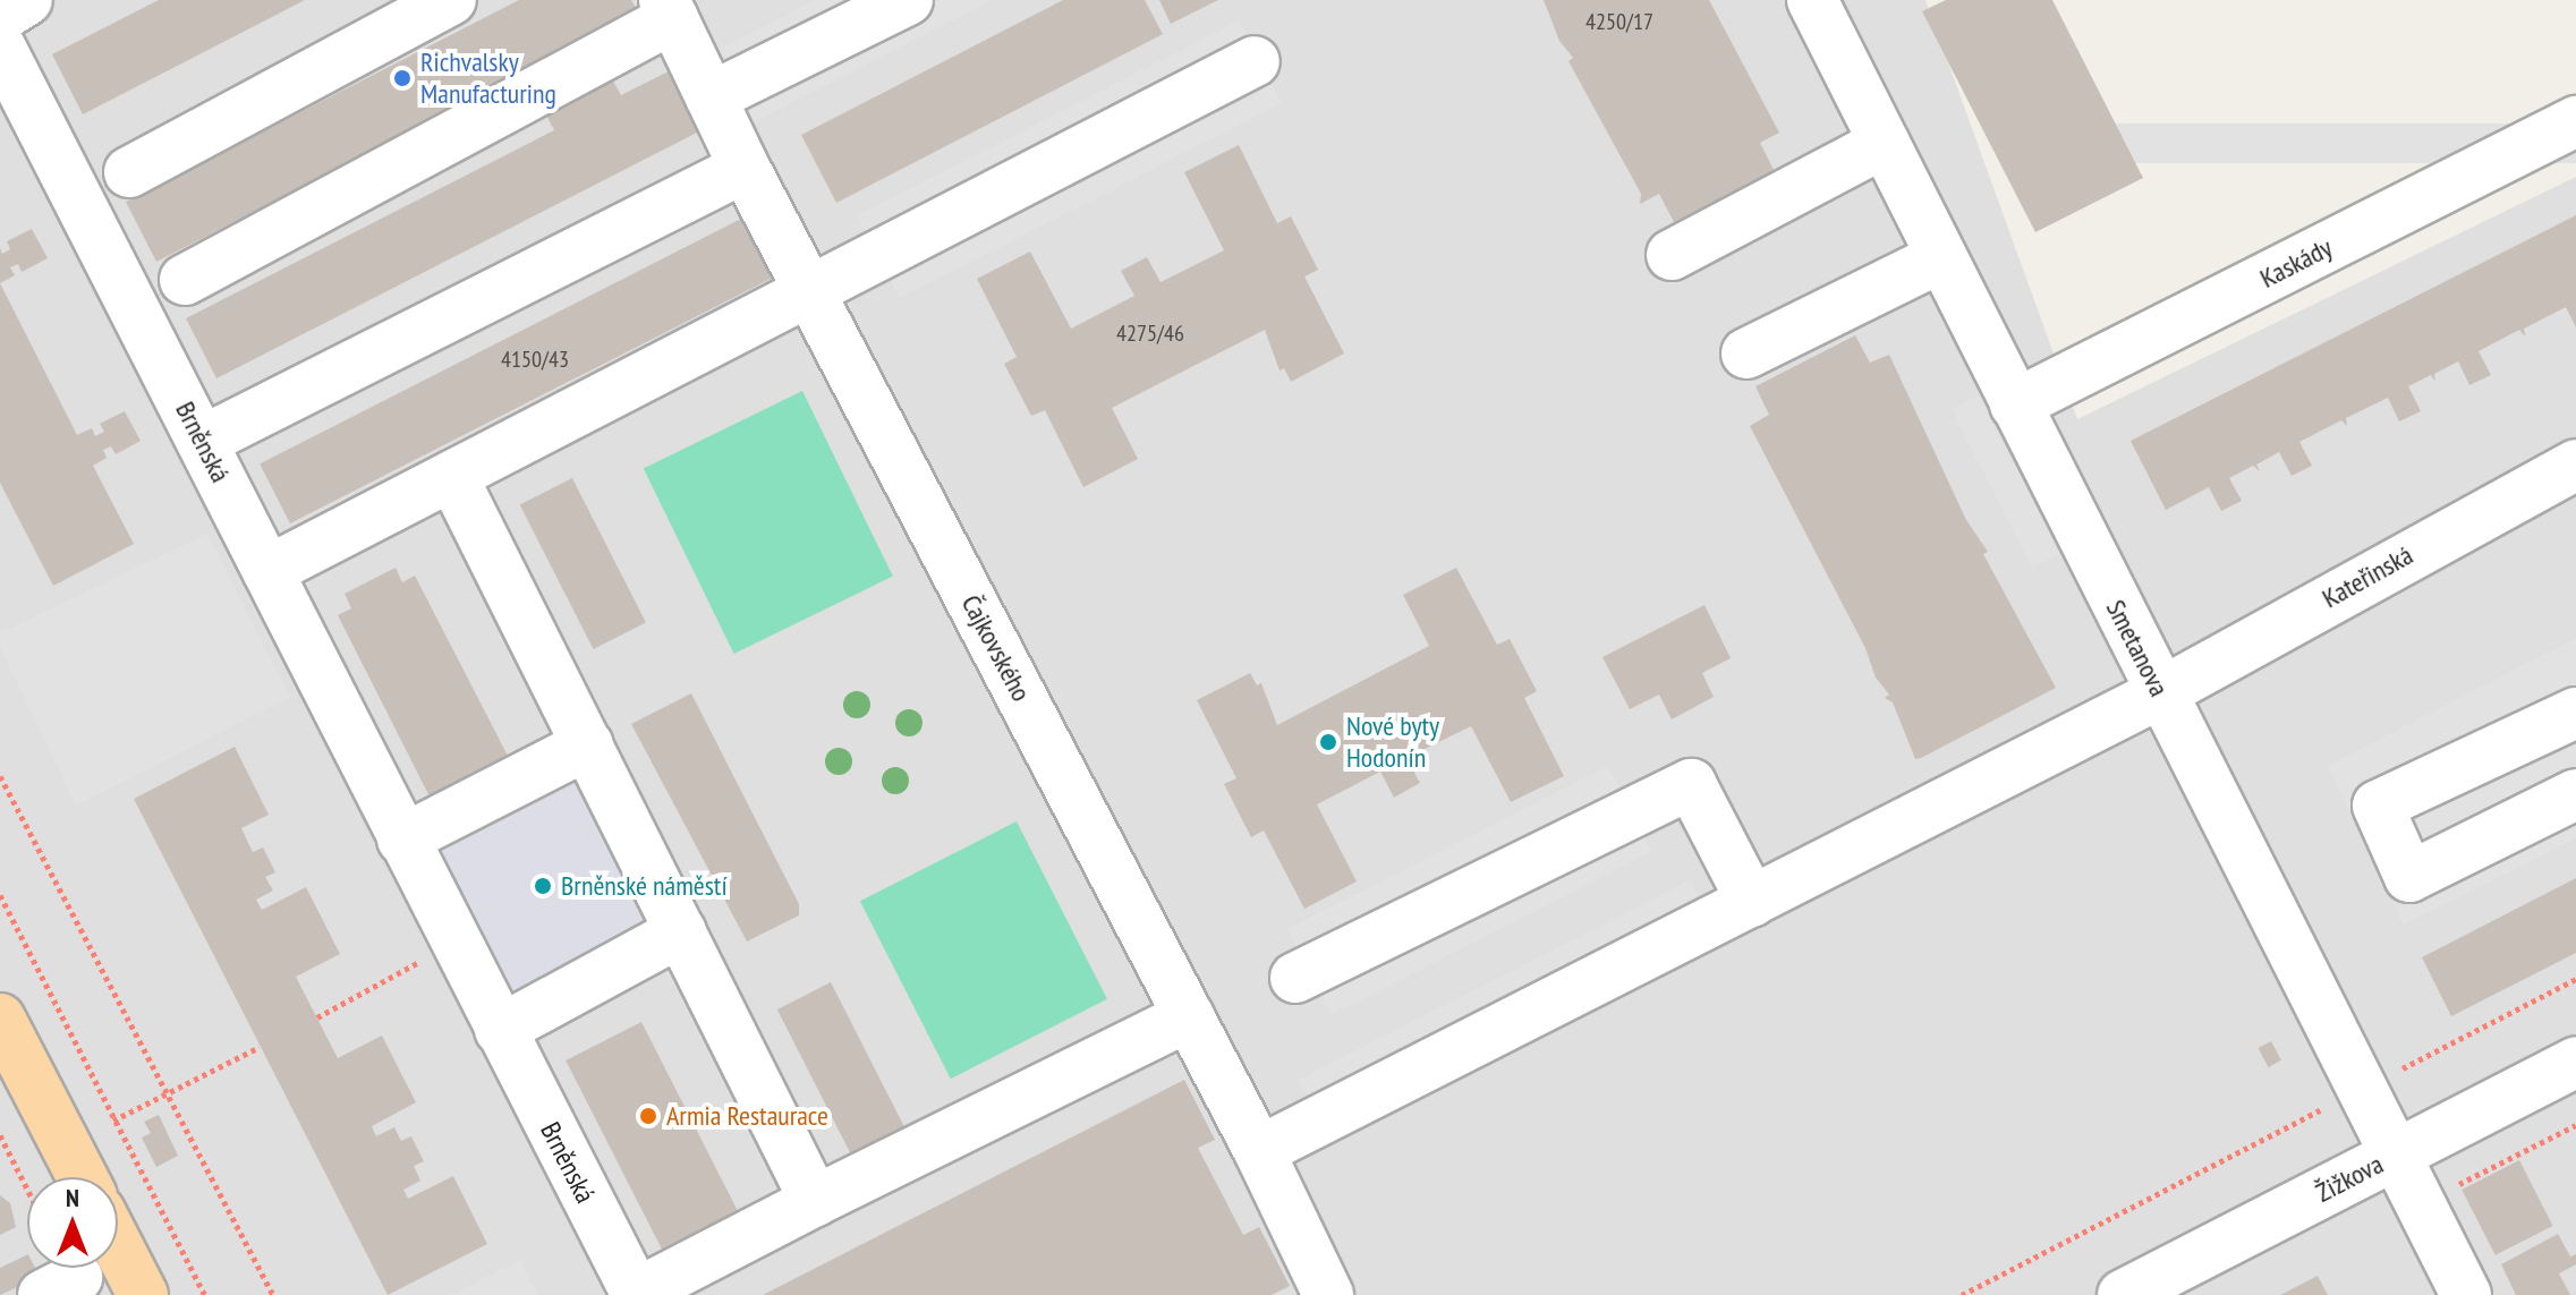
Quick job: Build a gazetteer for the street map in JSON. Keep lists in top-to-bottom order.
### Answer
{
  "streets": {
    "street": [
      "Kaskády",
      "Brněnská",
      "Kateřinská",
      "Čajkovského",
      "Smetanova",
      "Žižkova"
    ]
  },
  "crossings": [
    ["Kaskády", "Smetanova"],
    ["Kateřinská", "Čajkovského"],
    ["Kateřinská", "Smetanova"],
    ["Smetanova", "Žižkova"]
  ],
  "places": [
    "Richvalsky Manufacturing",
    "Nové byty Hodonín",
    "Brněnské náměstí",
    "Armia Restaurace"
  ],
  "house_numbers": ["4250/17", "4275/46", "4150/43"],
  "north": "top"
}
